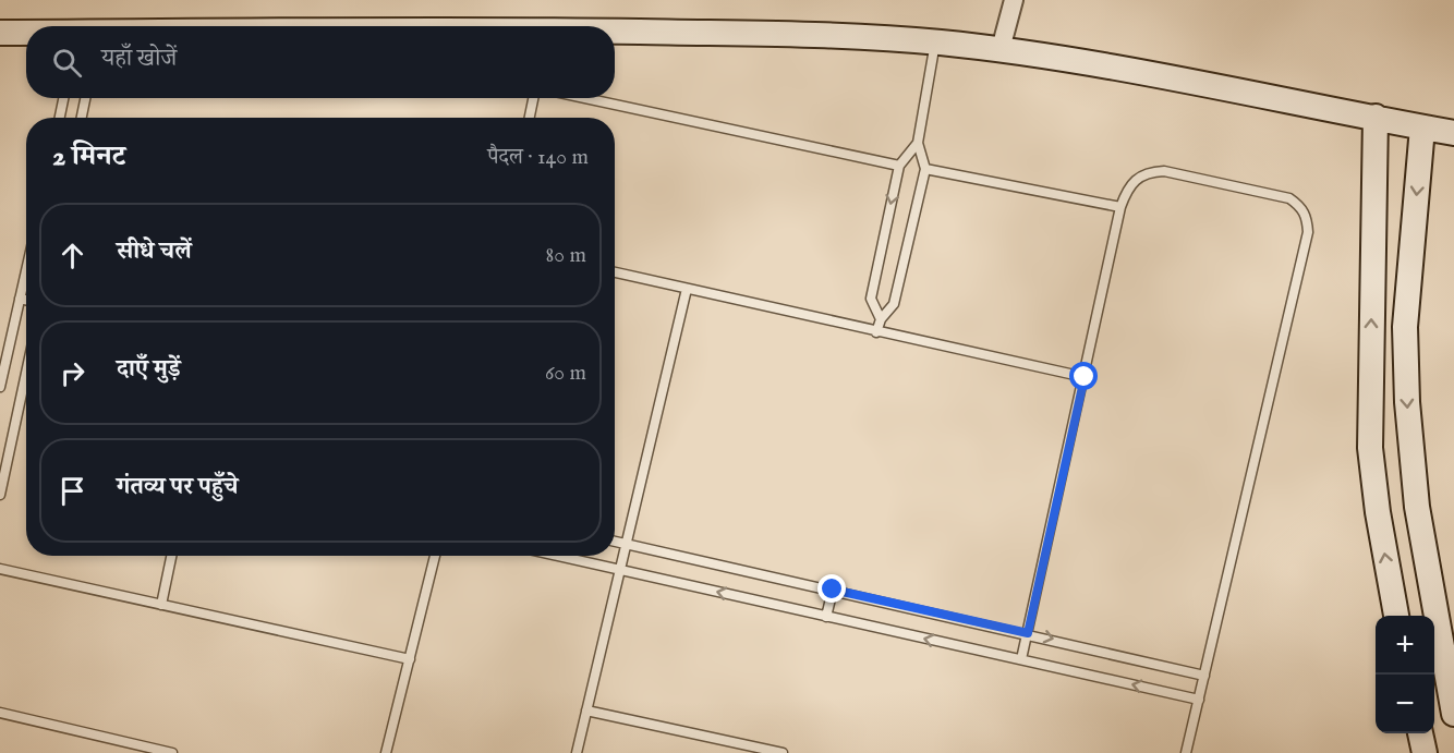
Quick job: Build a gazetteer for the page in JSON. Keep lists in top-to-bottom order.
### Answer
{
  "page": {
    "search": "यहाँ खोजें",
    "heading": ["2 मिनट", "पैदल · 140 m"],
    "list": [
      ["सीधे चलें", "80 m"],
      ["दाएँ मुड़ें", "60 m"],
      "गंतव्य पर पहुँचे"
    ],
    "map_buttons": ["+", "−"]
  }
}
